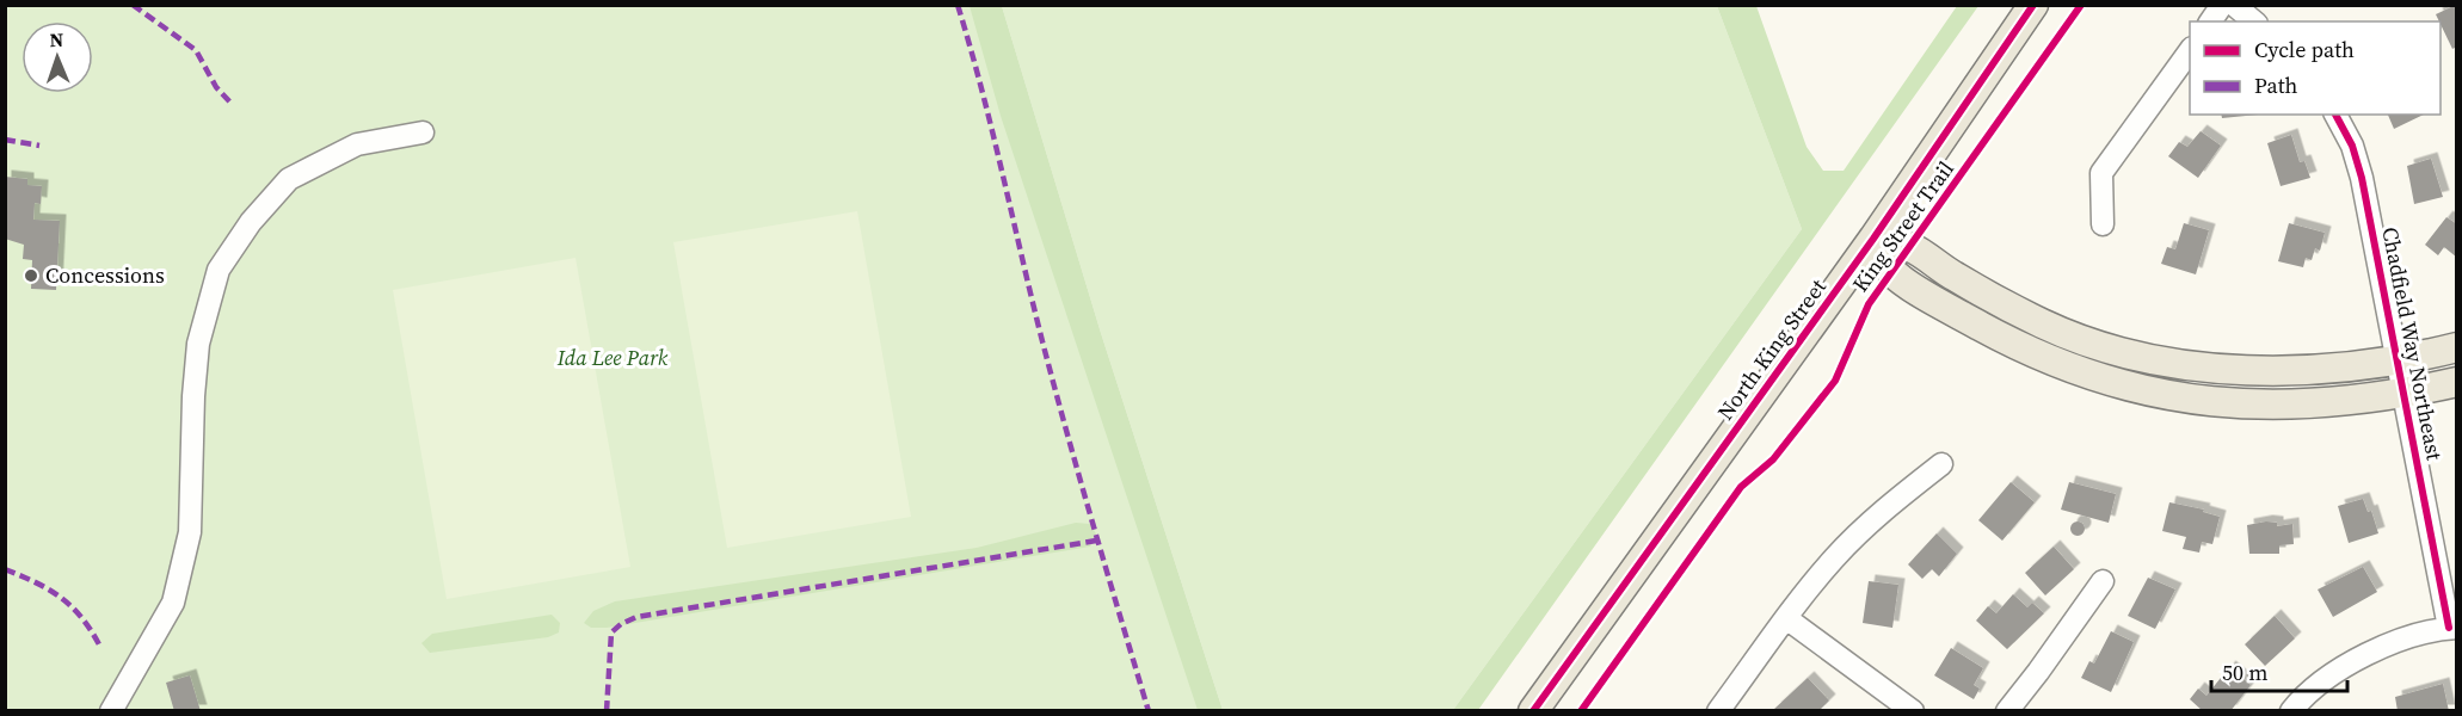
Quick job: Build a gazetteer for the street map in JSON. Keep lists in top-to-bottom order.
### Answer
{
  "streets": {
    "main road": ["North King Street"],
    "street": ["Chadfield Way Northeast"],
    "cycle path": ["King Street Trail"]
  },
  "parks": ["Ida Lee Park"],
  "places": ["Concessions"],
  "legend": ["Cycle path", "Path"],
  "scale_bar": "50 m",
  "north": "top"
}
